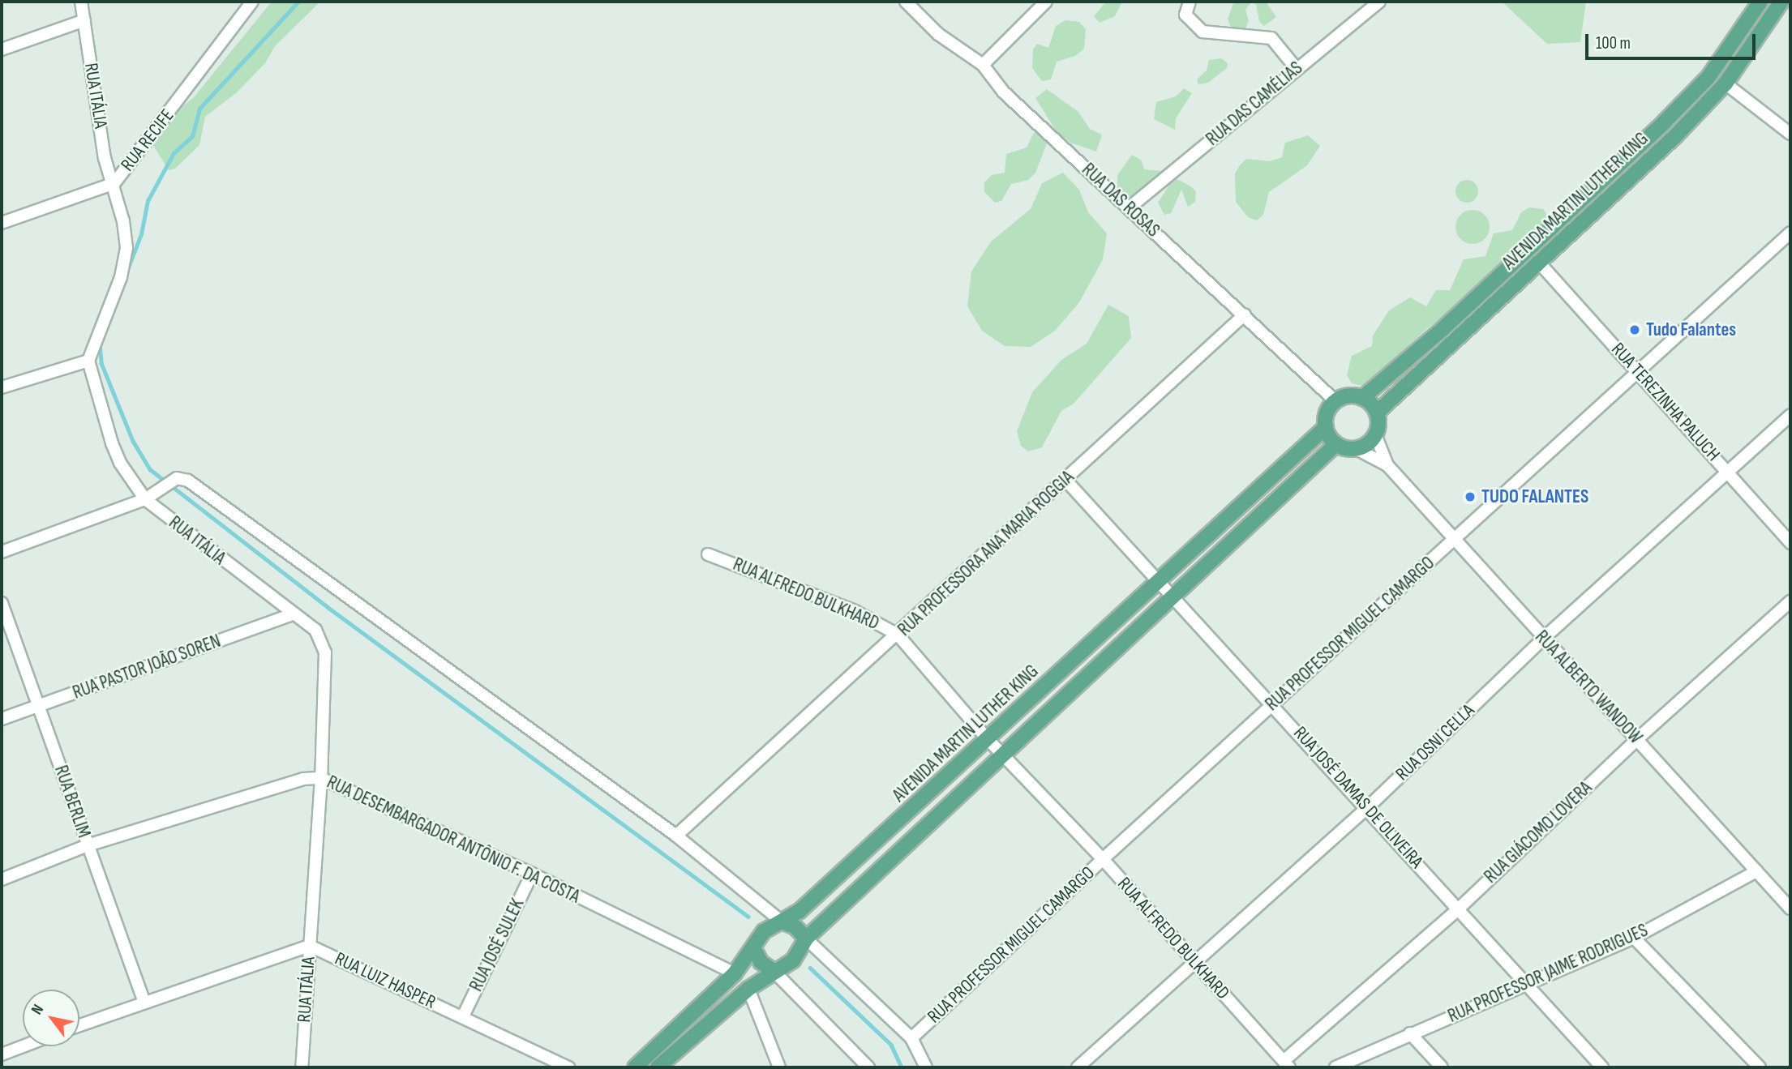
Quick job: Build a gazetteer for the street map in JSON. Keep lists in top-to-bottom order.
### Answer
{
  "streets": {
    "main road": ["AVENIDA MARTIN LUTHER KING"],
    "street": [
      "RUA ITÁLIA",
      "RUA DAS CAMÉLIAS",
      "RUA RECIFE",
      "RUA DAS ROSAS",
      "RUA TEREZINHA PALUCH",
      "RUA PROFESSORA ANA MARIA ROGGIA",
      "RUA ALFREDO BULKHARD",
      "RUA PROFESSOR MIGUEL CAMARGO",
      "RUA PASTOR JOÃO SOREN",
      "RUA ALBERTO WANDOW",
      "RUA OSNI CELLA",
      "RUA JOSÉ DAMAS DE OLIVEIRA",
      "RUA BERLIM",
      "RUA GIÁCOMO LOVERA",
      "RUA DESEMBARGADOR ANTÔNIO F. DA COSTA",
      "RUA JOSÉ SULEK",
      "RUA PROFESSOR JAIME RODRIGUES",
      "RUA LUIZ HASPER"
    ]
  },
  "crossings": [
    ["RUA ITÁLIA", "RUA RECIFE"],
    ["RUA ITÁLIA", "RUA PASTOR JOÃO SOREN"],
    ["RUA ITÁLIA", "RUA DESEMBARGADOR ANTÔNIO F. DA COSTA"],
    ["RUA ITÁLIA", "RUA LUIZ HASPER"],
    ["RUA DAS CAMÉLIAS", "RUA DAS ROSAS"],
    ["RUA DAS ROSAS", "AVENIDA MARTIN LUTHER KING"],
    ["RUA DAS ROSAS", "RUA PROFESSORA ANA MARIA ROGGIA"],
    ["RUA DAS ROSAS", "RUA ALBERTO WANDOW"],
    ["AVENIDA MARTIN LUTHER KING", "RUA TEREZINHA PALUCH"],
    ["AVENIDA MARTIN LUTHER KING", "RUA ALFREDO BULKHARD"],
    ["AVENIDA MARTIN LUTHER KING", "RUA ALBERTO WANDOW"],
    ["AVENIDA MARTIN LUTHER KING", "RUA JOSÉ DAMAS DE OLIVEIRA"],
    ["AVENIDA MARTIN LUTHER KING", "RUA DESEMBARGADOR ANTÔNIO F. DA COSTA"],
    ["RUA TEREZINHA PALUCH", "RUA PROFESSOR MIGUEL CAMARGO"],
    ["RUA TEREZINHA PALUCH", "RUA OSNI CELLA"],
    ["RUA PROFESSORA ANA MARIA ROGGIA", "RUA ALFREDO BULKHARD"],
    ["RUA PROFESSORA ANA MARIA ROGGIA", "RUA JOSÉ DAMAS DE OLIVEIRA"],
    ["RUA ALFREDO BULKHARD", "RUA PROFESSOR MIGUEL CAMARGO"],
    ["RUA ALFREDO BULKHARD", "RUA OSNI CELLA"],
    ["RUA ALFREDO BULKHARD", "RUA GIÁCOMO LOVERA"],
    ["RUA PROFESSOR MIGUEL CAMARGO", "RUA ALBERTO WANDOW"],
    ["RUA PROFESSOR MIGUEL CAMARGO", "RUA JOSÉ DAMAS DE OLIVEIRA"],
    ["RUA PASTOR JOÃO SOREN", "RUA BERLIM"],
    ["RUA ALBERTO WANDOW", "RUA OSNI CELLA"],
    ["RUA ALBERTO WANDOW", "RUA GIÁCOMO LOVERA"],
    ["RUA ALBERTO WANDOW", "RUA PROFESSOR JAIME RODRIGUES"],
    ["RUA OSNI CELLA", "RUA JOSÉ DAMAS DE OLIVEIRA"],
    ["RUA JOSÉ DAMAS DE OLIVEIRA", "RUA GIÁCOMO LOVERA"],
    ["RUA JOSÉ DAMAS DE OLIVEIRA", "RUA PROFESSOR JAIME RODRIGUES"],
    ["RUA BERLIM", "RUA DESEMBARGADOR ANTÔNIO F. DA COSTA"],
    ["RUA DESEMBARGADOR ANTÔNIO F. DA COSTA", "RUA JOSÉ SULEK"],
    ["RUA JOSÉ SULEK", "RUA LUIZ HASPER"]
  ],
  "places": ["Tudo Falantes", "TUDO FALANTES"],
  "scale_bar": "100 m",
  "north": "top left"
}
